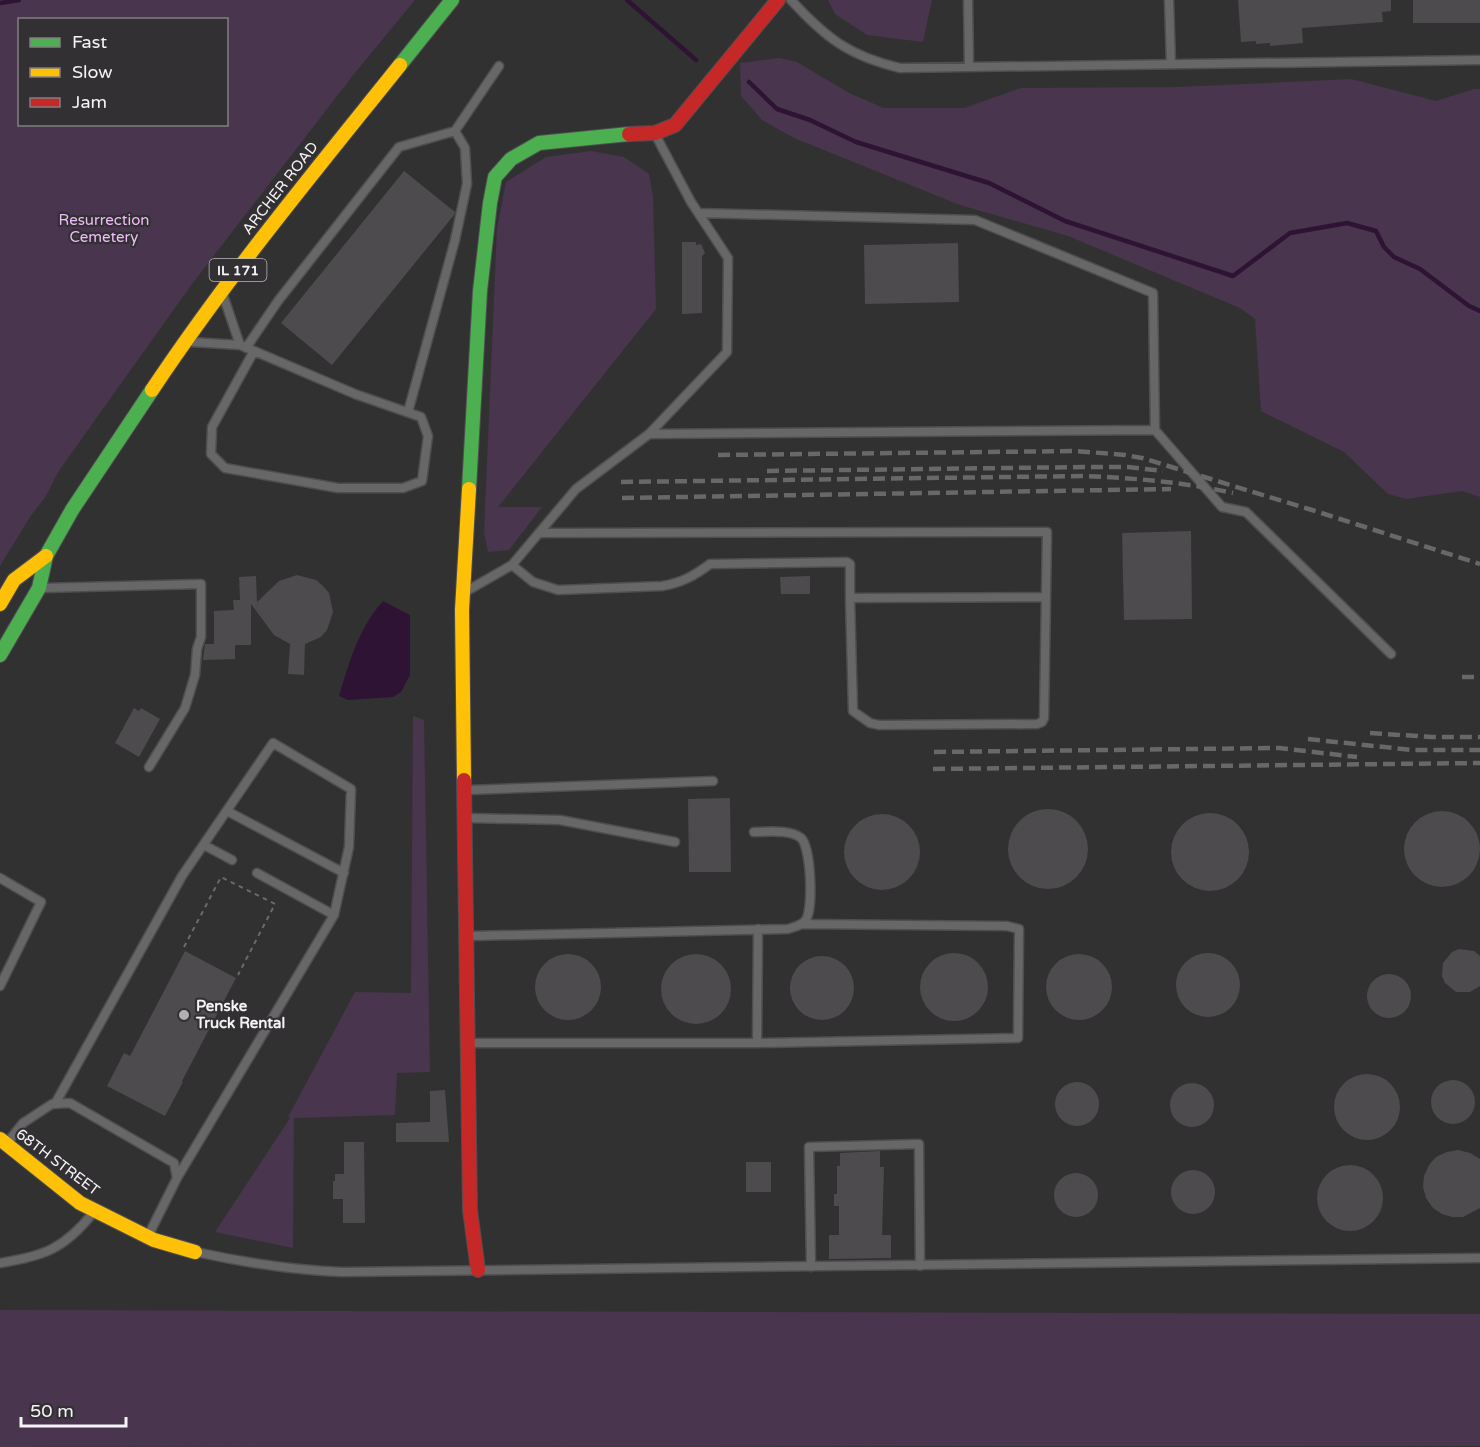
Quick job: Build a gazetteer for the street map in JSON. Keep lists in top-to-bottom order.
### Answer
{
  "streets": {
    "street": ["ARCHER ROAD", "IL 171", "68TH STREET"]
  },
  "parks": ["Resurrection Cemetery"],
  "places": ["Penske Truck Rental"],
  "legend": ["Fast", "Slow", "Jam"],
  "scale_bar": "50 m"
}
